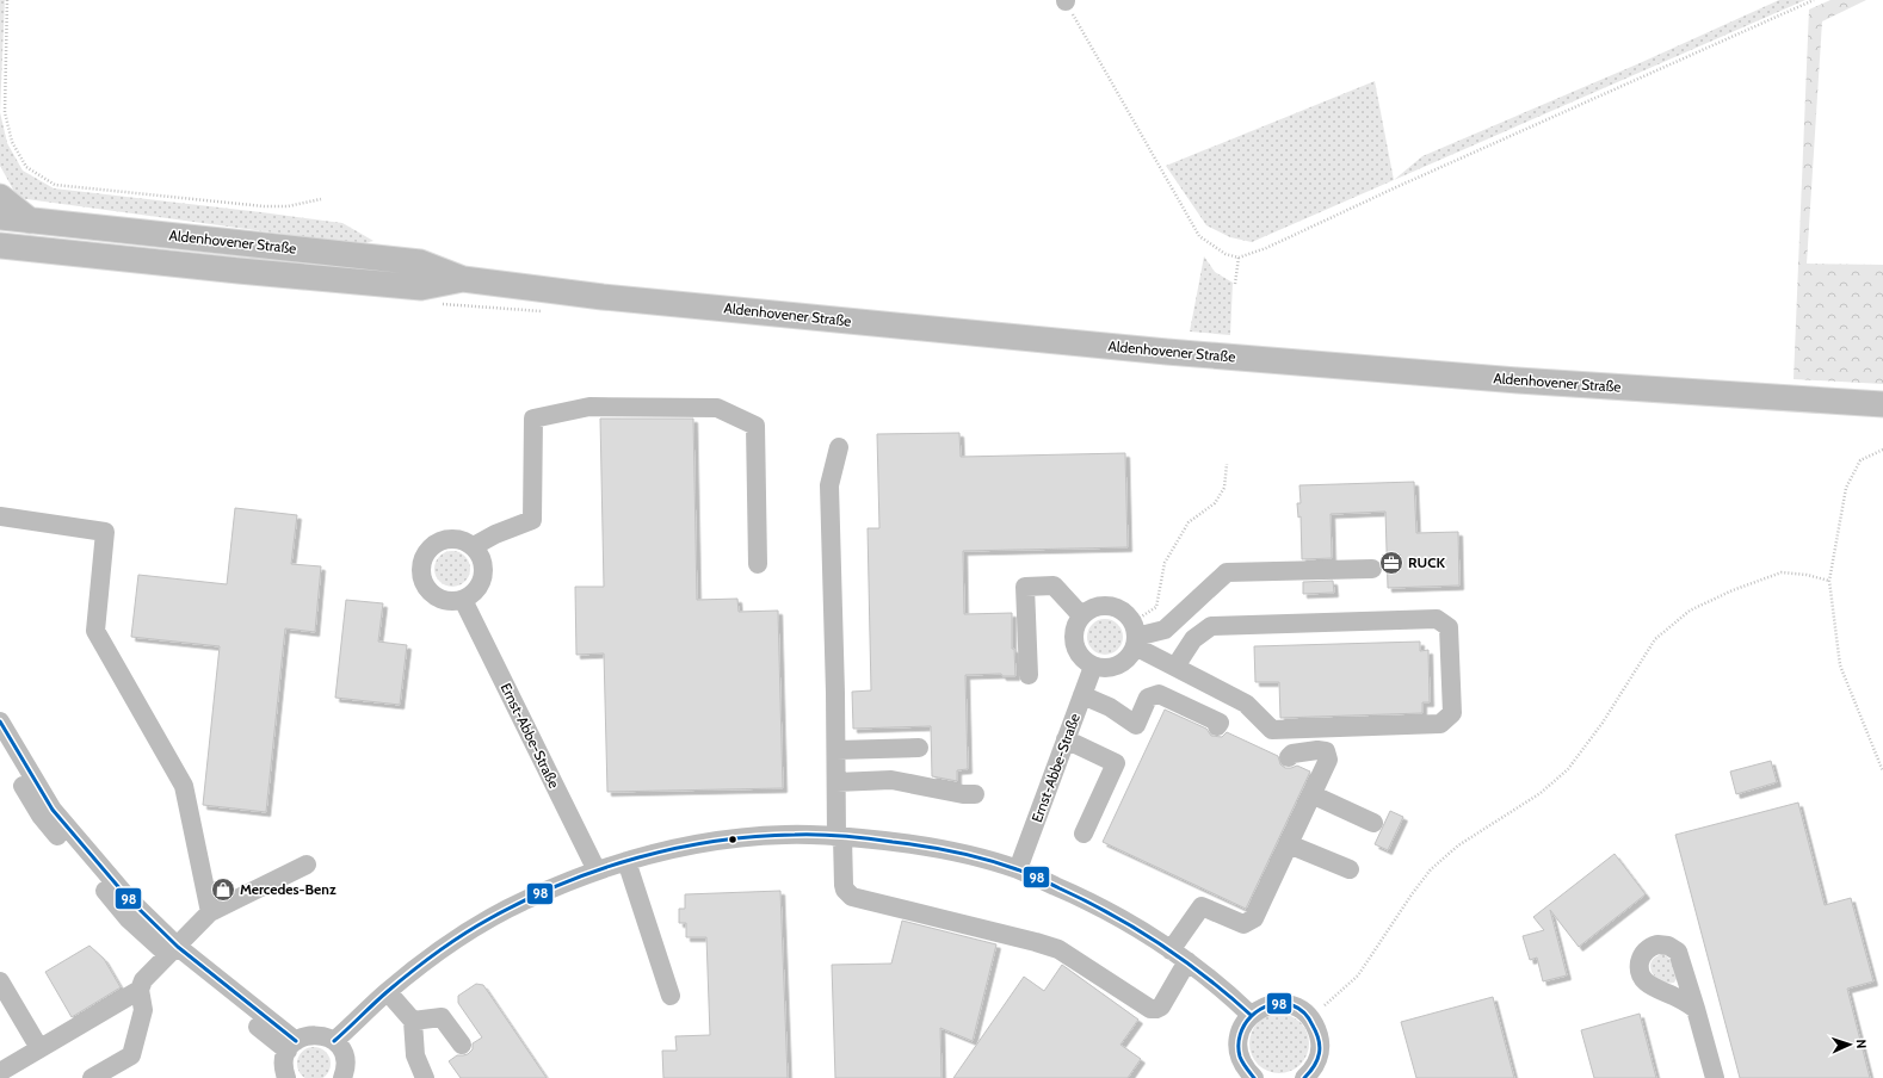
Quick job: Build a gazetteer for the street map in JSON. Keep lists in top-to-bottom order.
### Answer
{
  "streets": {
    "main road": ["Aldenhovener Straße"],
    "street": ["Ernst-Abbe-Straße"]
  },
  "places": {
    "office": ["RUCK"],
    "shop": ["Mercedes-Benz"]
  },
  "lines": ["transit line 98"],
  "north": "right"
}
